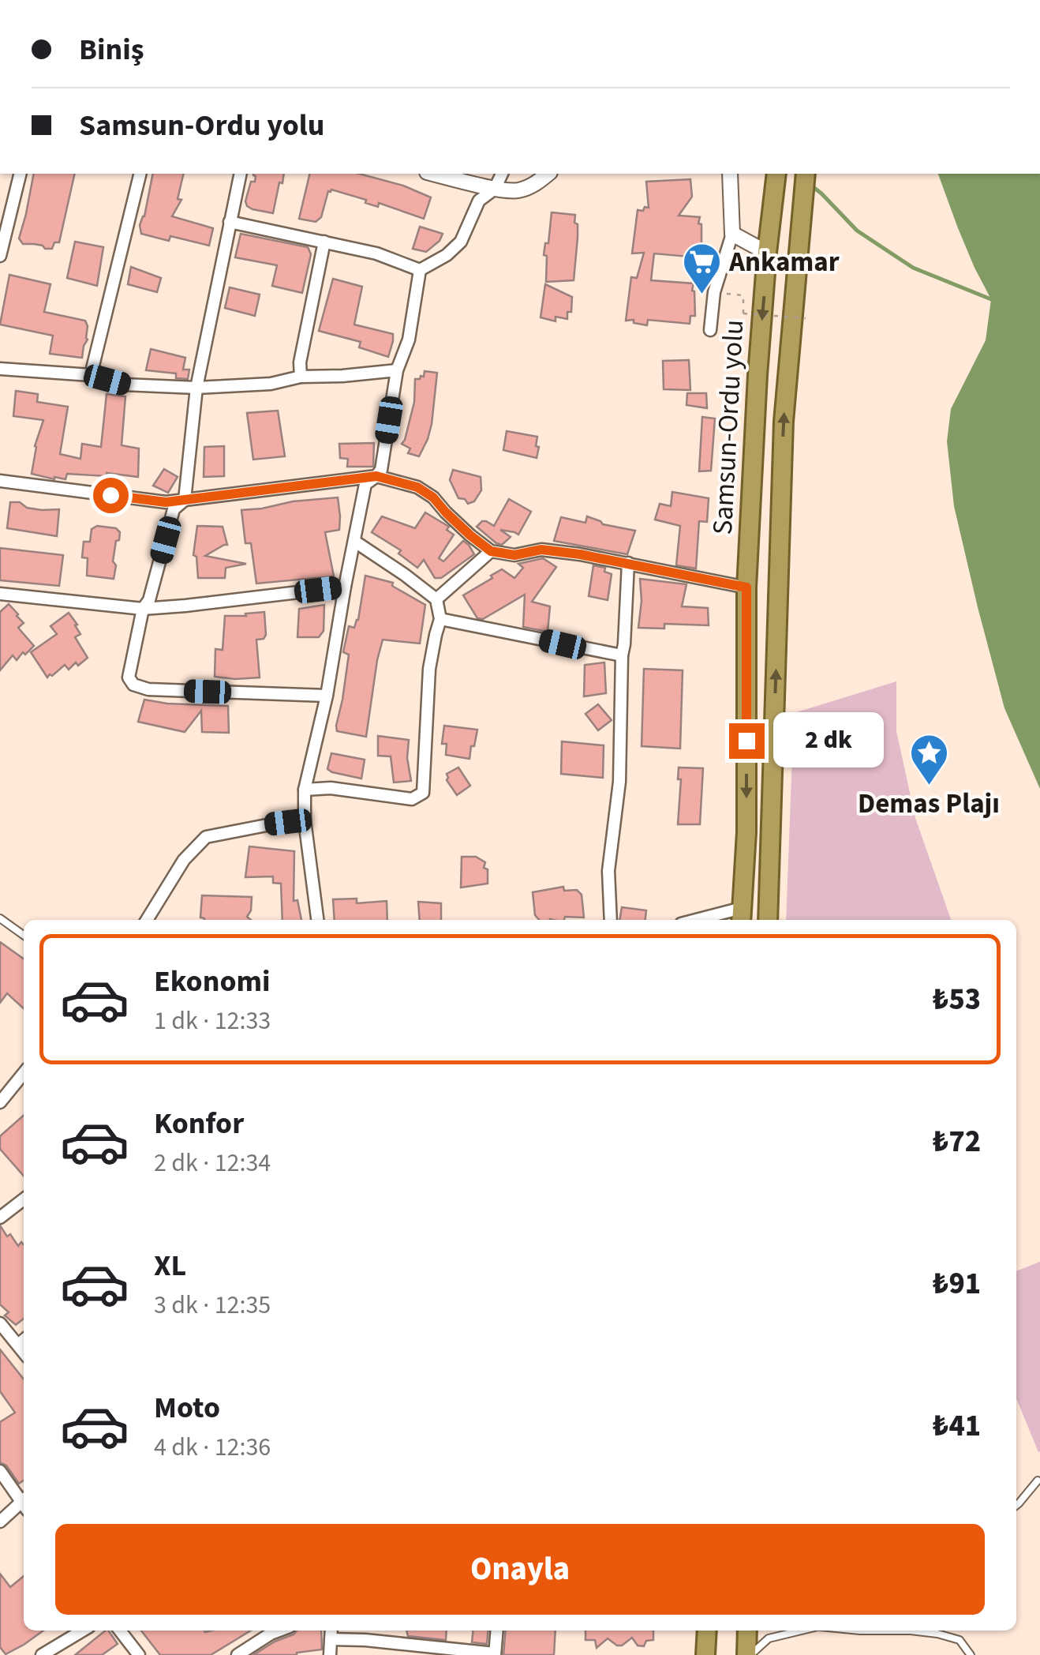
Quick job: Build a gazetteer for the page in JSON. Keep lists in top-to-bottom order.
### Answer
{
  "streets": {
    "highway": ["Samsun-Ordu yolu"]
  },
  "places": {
    "supermarket": ["Ankamar"],
    "place": ["Demas Plajı"]
  },
  "page": {
    "banner": ["Biniş", "Samsun-Ordu yolu"],
    "bubble": "2 dk",
    "list": [
      {
        "name": "Ekonomi",
        "note": "1 dk · 12:33",
        "value": "₺53"
      },
      {
        "name": "Konfor",
        "note": "2 dk · 12:34",
        "value": "₺72"
      },
      {
        "name": "XL",
        "note": "3 dk · 12:35",
        "value": "₺91"
      },
      {
        "name": "Moto",
        "note": "4 dk · 12:36",
        "value": "₺41"
      }
    ],
    "buttons": "Onayla"
  }
}
